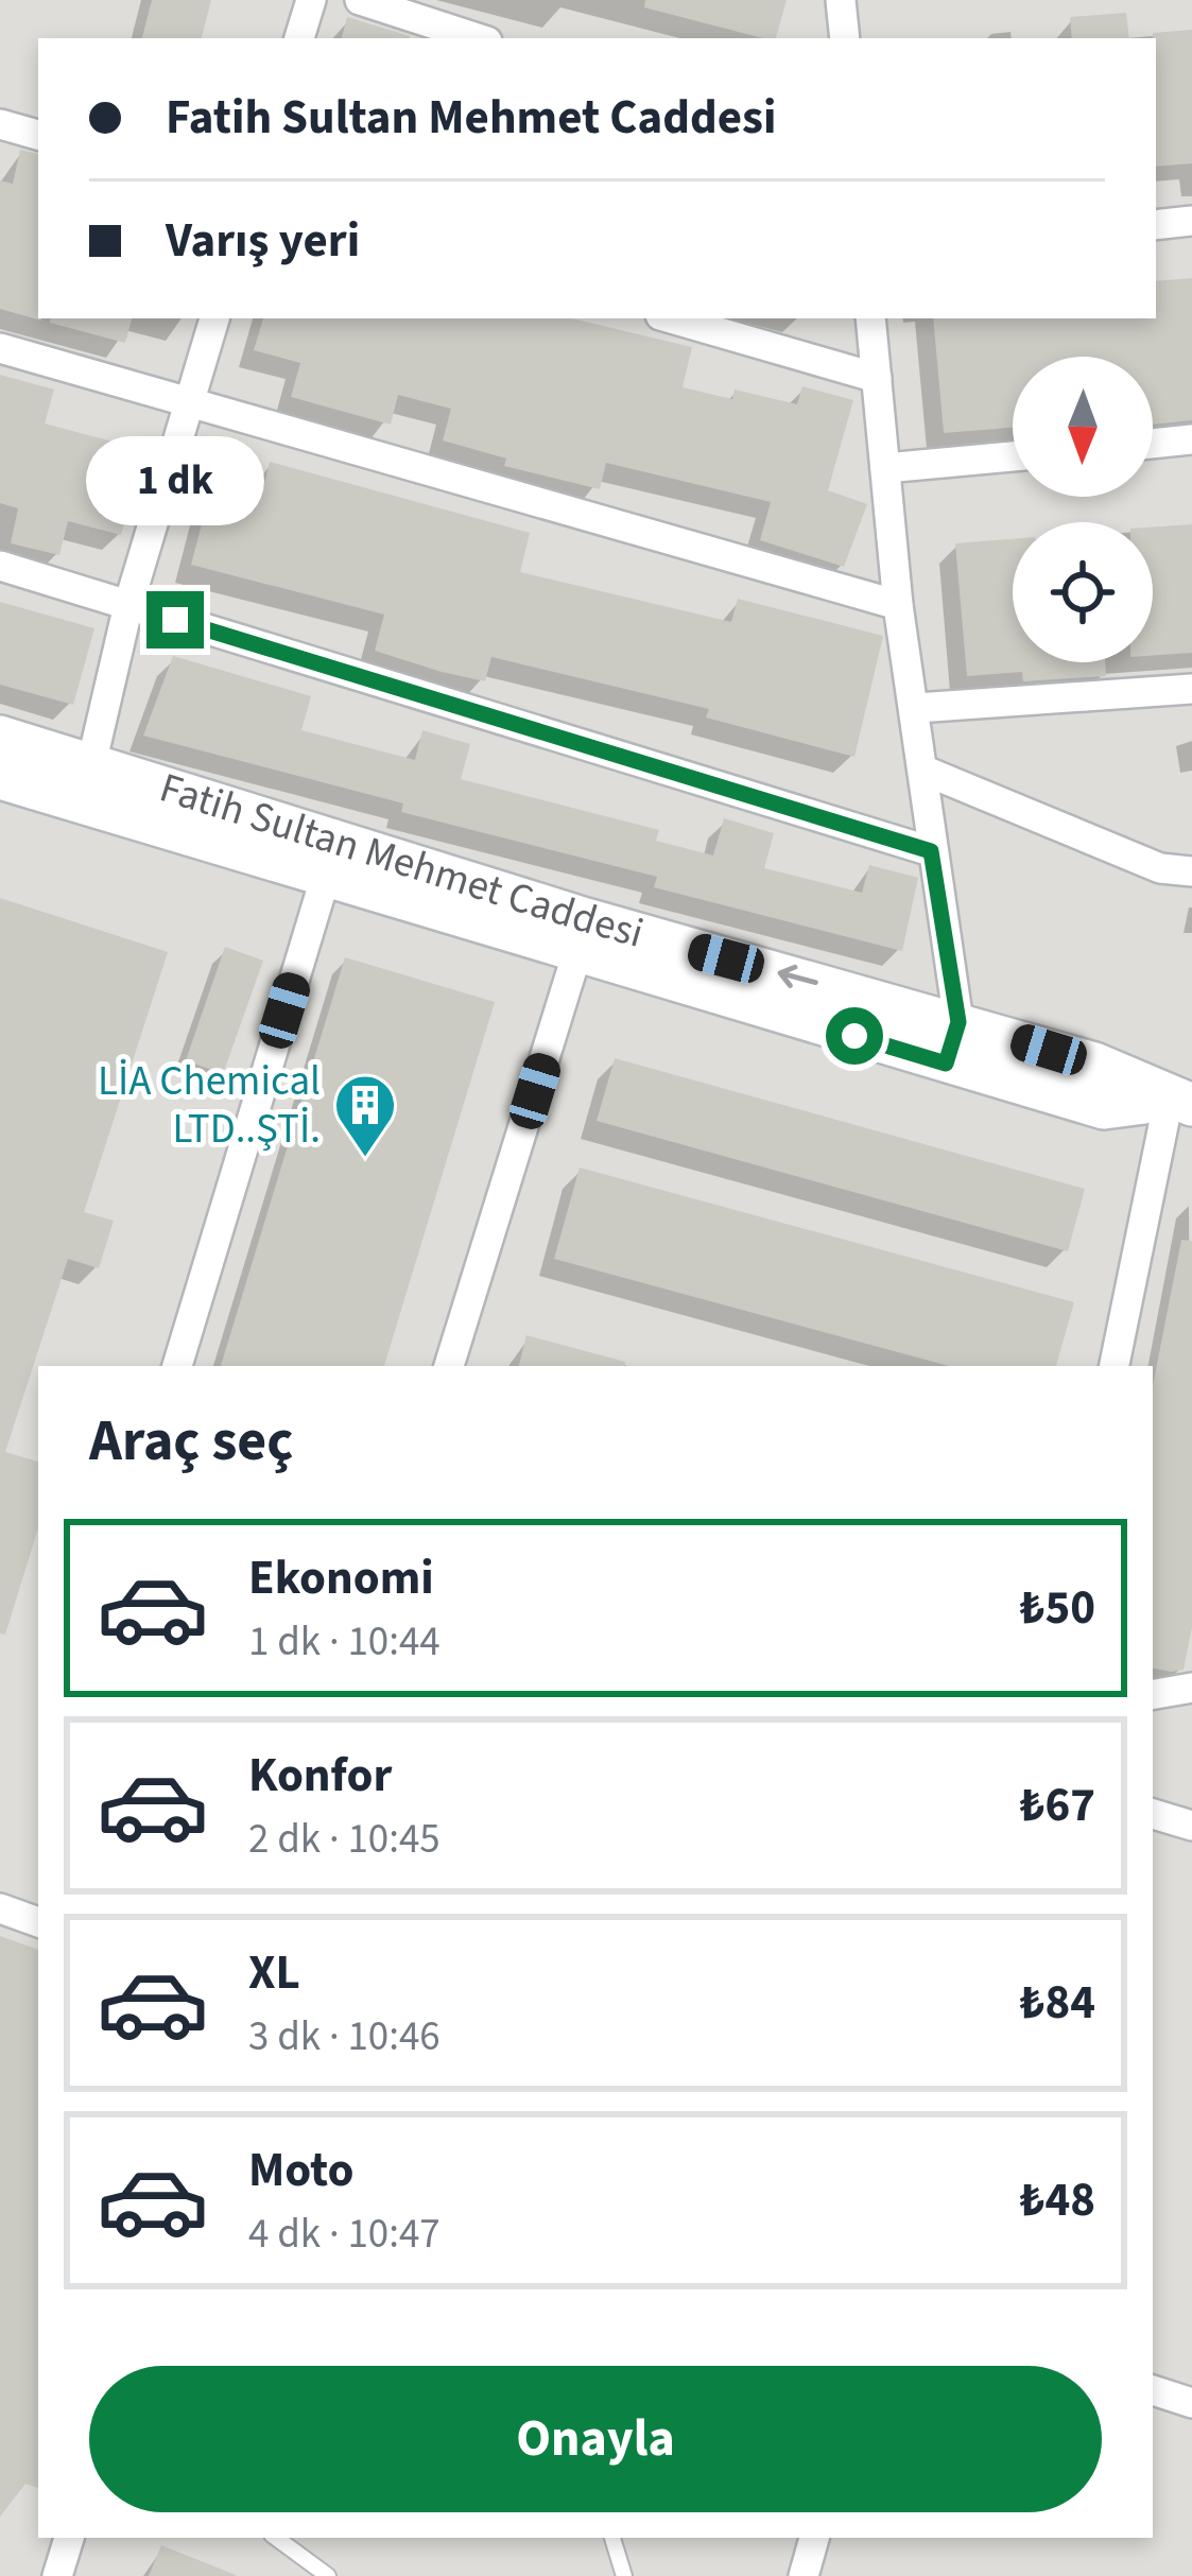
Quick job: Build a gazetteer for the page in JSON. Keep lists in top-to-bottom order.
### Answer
{
  "streets": {
    "main road": ["Fatih Sultan Mehmet Caddesi"]
  },
  "places": {
    "building": ["LİA Chemical LTD..ŞTİ."]
  },
  "north": "bottom",
  "page": {
    "banner": ["Fatih Sultan Mehmet Caddesi", "Varış yeri"],
    "bubble": "1 dk",
    "heading": "Araç seç",
    "list": [
      {
        "name": "Ekonomi",
        "note": "1 dk · 10:44",
        "value": "₺50"
      },
      {
        "name": "Konfor",
        "note": "2 dk · 10:45",
        "value": "₺67"
      },
      {
        "name": "XL",
        "note": "3 dk · 10:46",
        "value": "₺84"
      },
      {
        "name": "Moto",
        "note": "4 dk · 10:47",
        "value": "₺48"
      }
    ],
    "buttons": "Onayla"
  }
}
